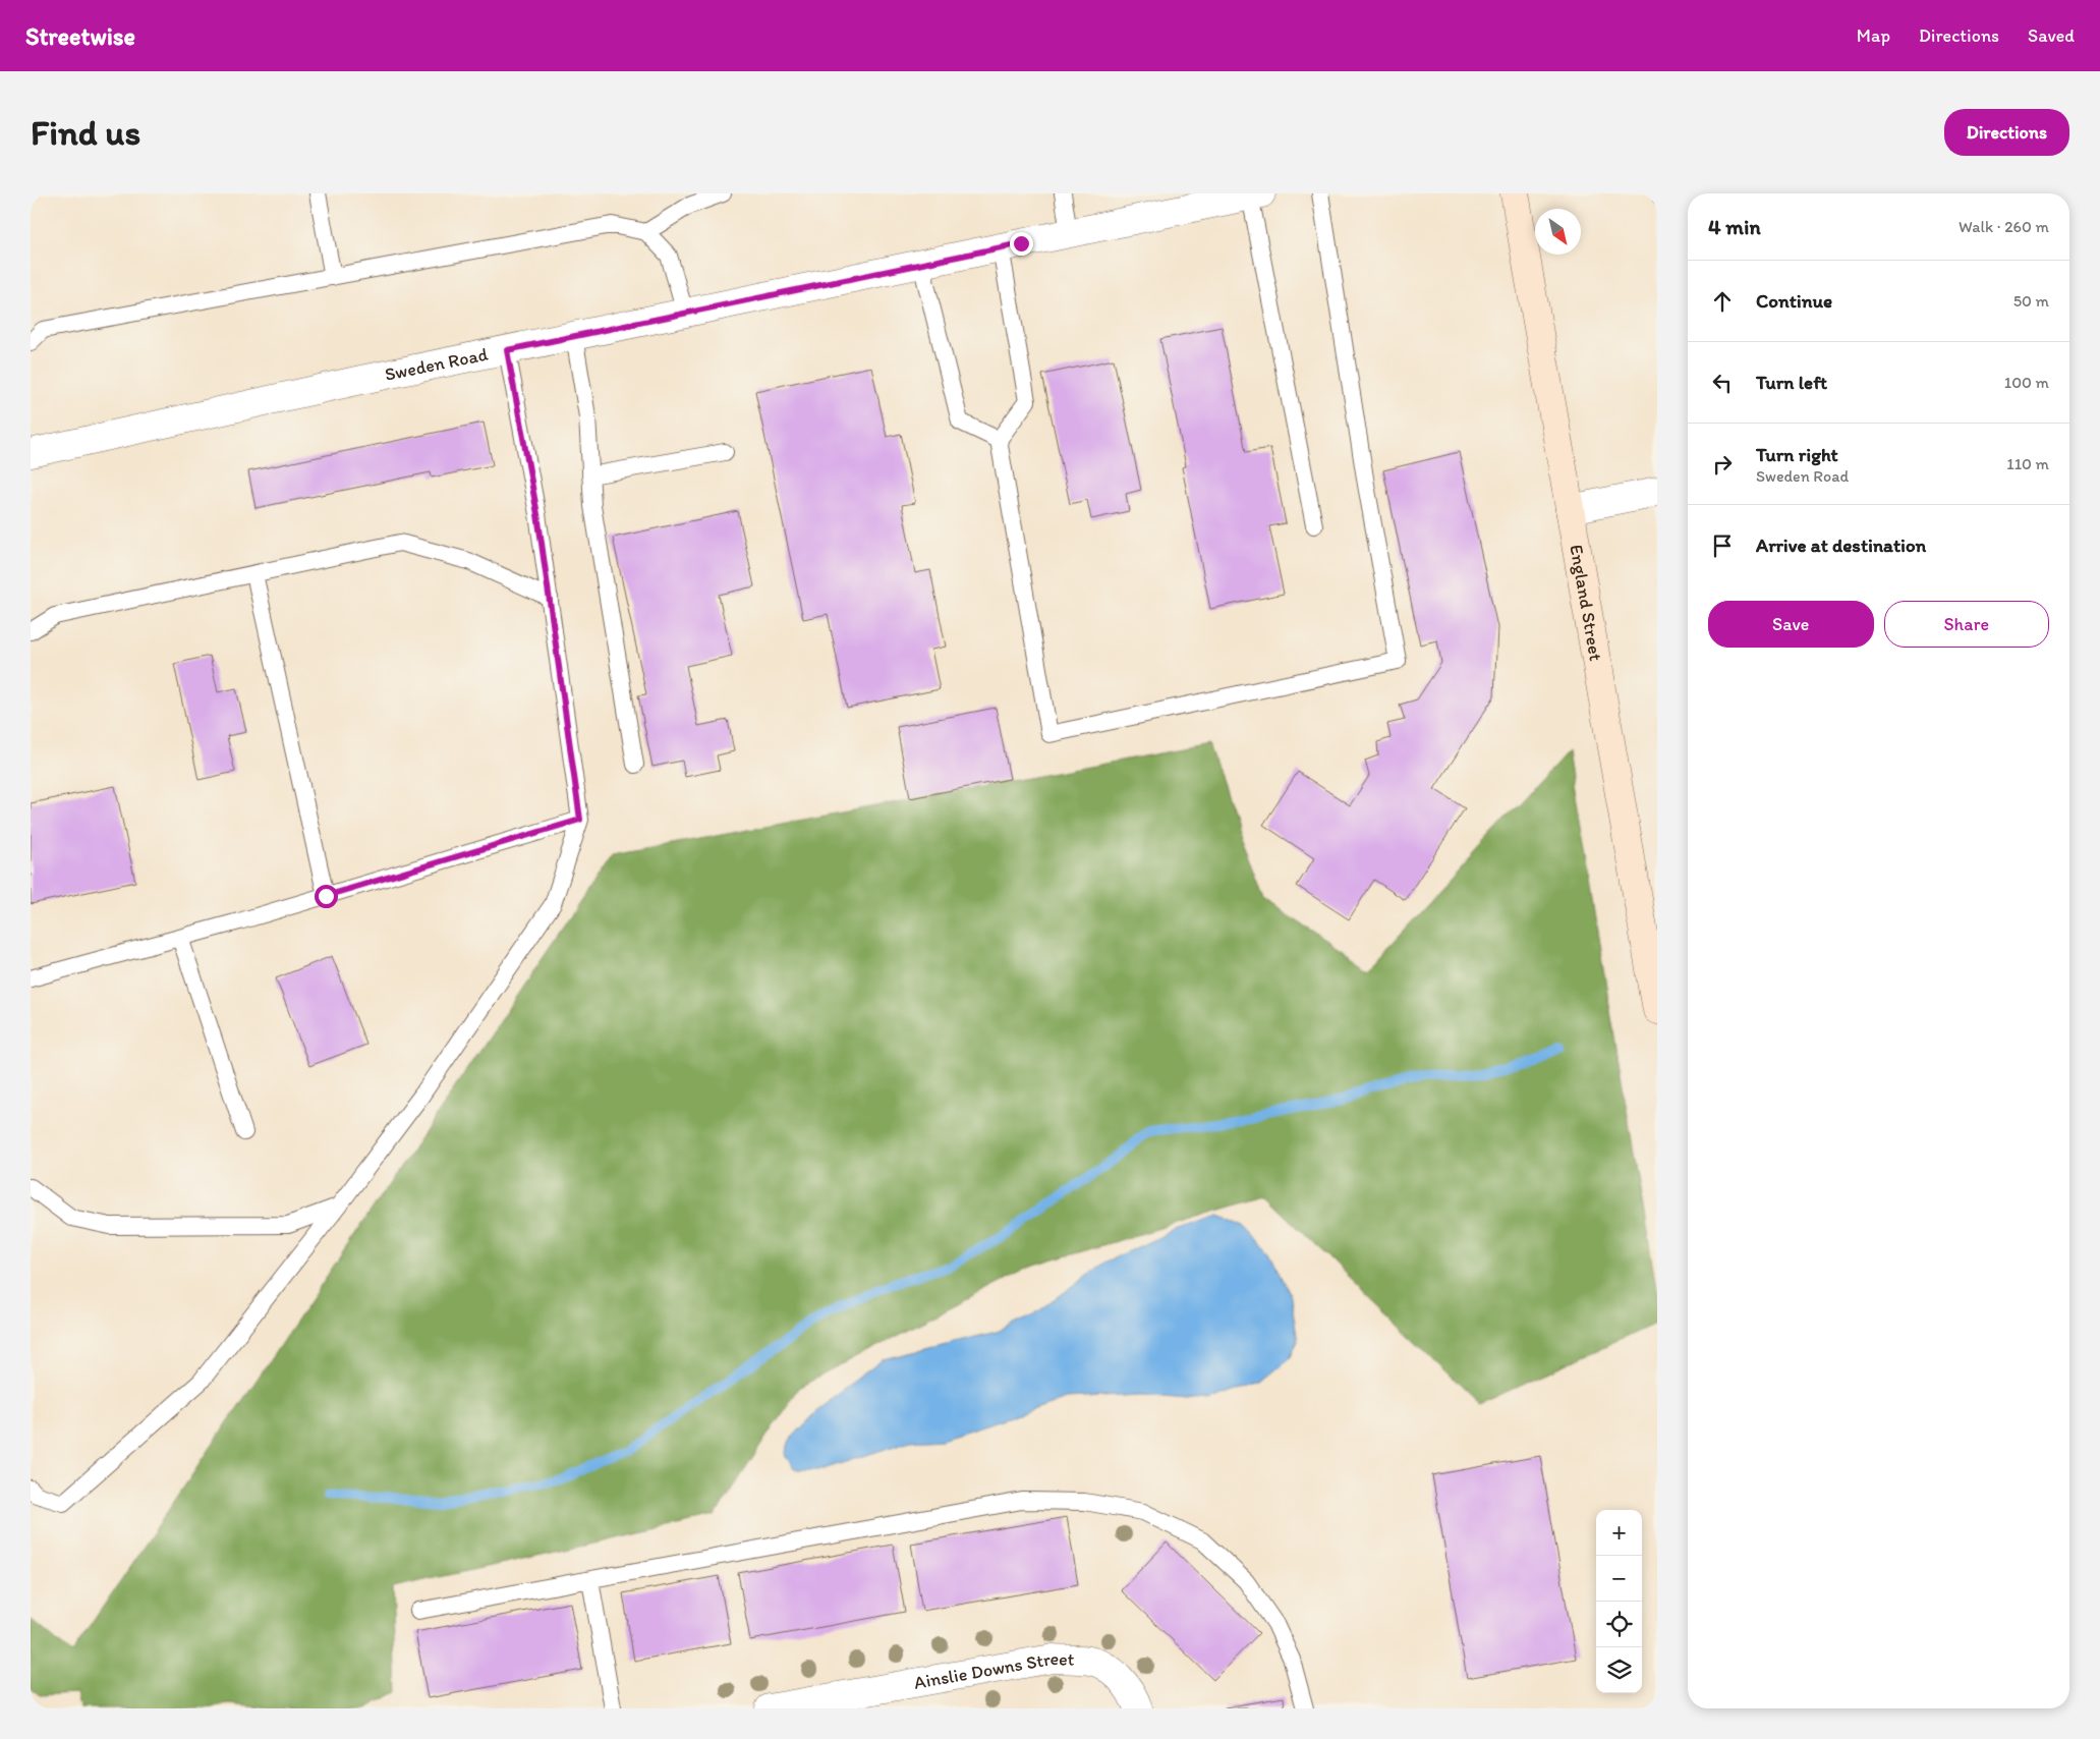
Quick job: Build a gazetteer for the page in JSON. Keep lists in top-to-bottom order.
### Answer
{
  "streets": {
    "street": ["Sweden Road", "England Street", "Ainslie Downs Street"]
  },
  "north": "bottom right",
  "page": {
    "header": "Streetwise",
    "nav": ["Map", "Directions", "Saved"],
    "buttons": [
      "Directions",
      ["Save", "Share"]
    ],
    "title": "Find us",
    "heading": ["4 min", "Walk · 260 m"],
    "list": [
      ["Continue", "50 m"],
      ["Turn left", "100 m"],
      ["Turn right", "Sweden Road", "110 m"],
      "Arrive at destination"
    ],
    "map_buttons": ["+", "−"]
  }
}
